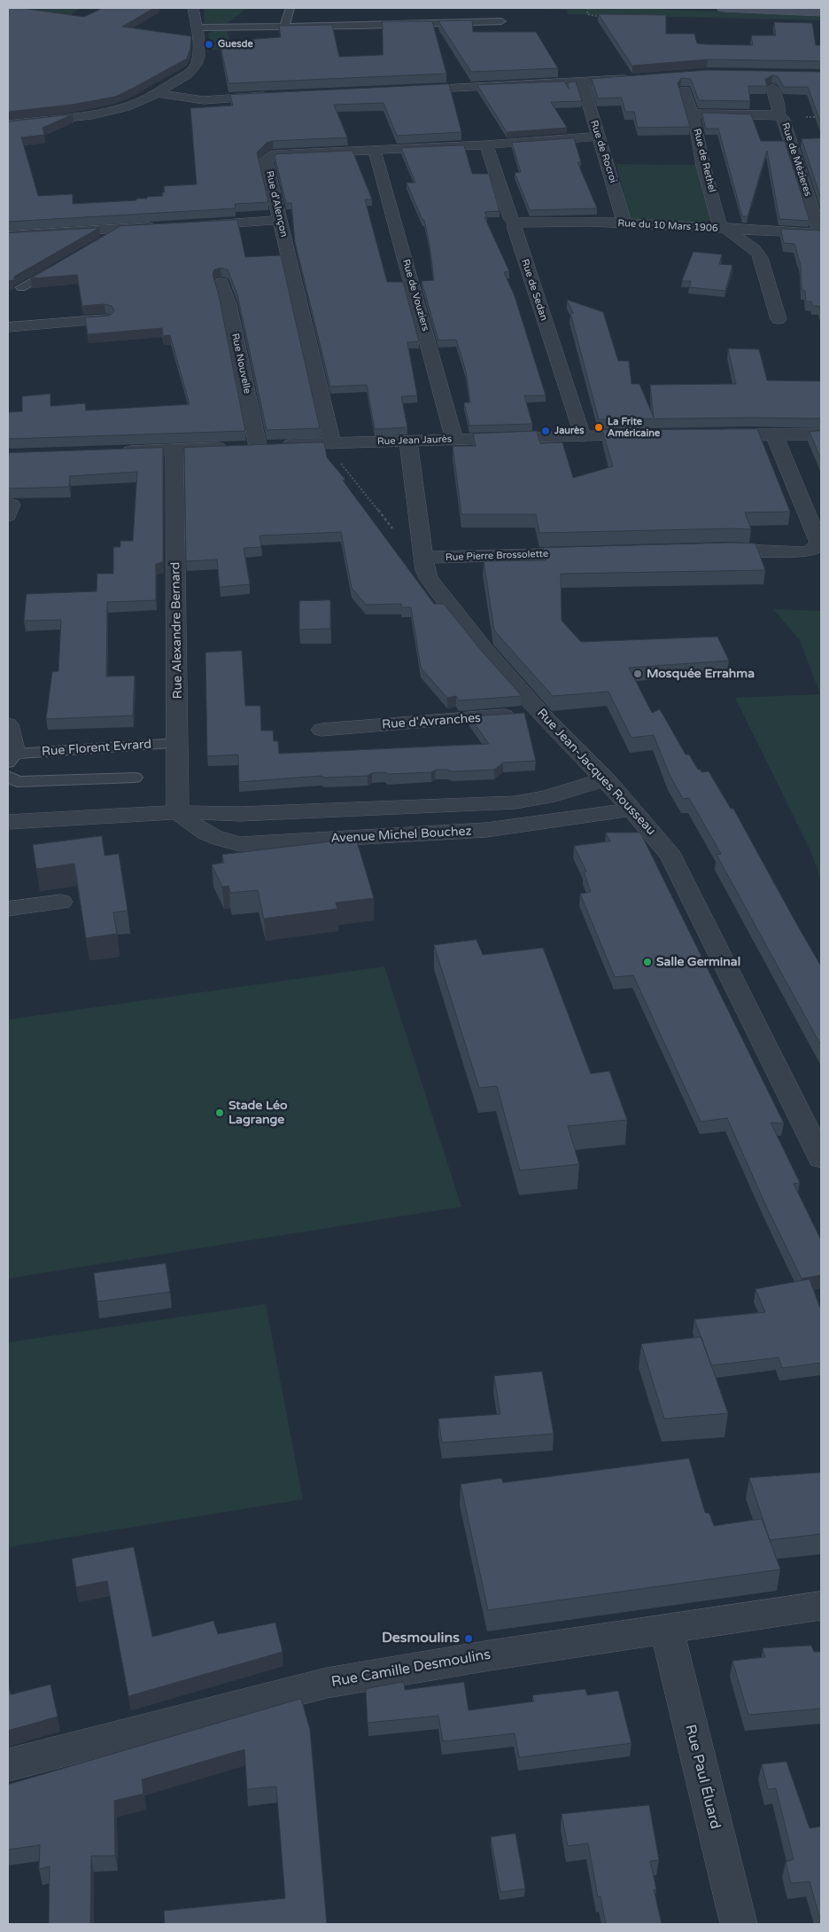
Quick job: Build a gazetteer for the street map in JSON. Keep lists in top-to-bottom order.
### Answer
{
  "streets": {
    "street": [
      "Rue de Rocroi",
      "Rue de Mézieres",
      "Rue de Rethel",
      "Rue d'Alençon",
      "Rue du 10 Mars 1906",
      "Rue de Sedan",
      "Rue de Vouziers",
      "Rue Nouvelle",
      "Rue Jean Jaurès",
      "Rue Pierre Brossolette",
      "Rue Alexandre Bernard",
      "Rue d'Avranches",
      "Rue Florent Evrard",
      "Rue Jean-Jacques Rousseau",
      "Avenue Michel Bouchez",
      "Rue Camille Desmoulins",
      "Rue Paul Éluard"
    ]
  },
  "crossings": [
    ["Rue de Rocroi", "Rue d'Alençon"],
    ["Rue de Rocroi", "Rue du 10 Mars 1906"],
    ["Rue de Mézieres", "Rue du 10 Mars 1906"],
    ["Rue de Rethel", "Rue du 10 Mars 1906"],
    ["Rue d'Alençon", "Rue de Sedan"],
    ["Rue d'Alençon", "Rue de Vouziers"],
    ["Rue d'Alençon", "Rue Jean Jaurès"],
    ["Rue du 10 Mars 1906", "Rue de Sedan"],
    ["Rue de Sedan", "Rue Jean Jaurès"],
    ["Rue de Vouziers", "Rue Jean Jaurès"],
    ["Rue Nouvelle", "Rue Jean Jaurès"],
    ["Rue Jean Jaurès", "Rue Alexandre Bernard"],
    ["Rue Jean Jaurès", "Rue Jean-Jacques Rousseau"],
    ["Rue Pierre Brossolette", "Rue Jean-Jacques Rousseau"],
    ["Rue Alexandre Bernard", "Rue Florent Evrard"],
    ["Rue Alexandre Bernard", "Avenue Michel Bouchez"],
    ["Rue d'Avranches", "Rue Jean-Jacques Rousseau"],
    ["Rue Jean-Jacques Rousseau", "Avenue Michel Bouchez"],
    ["Rue Camille Desmoulins", "Rue Paul Éluard"]
  ],
  "places": [
    "Guesde",
    "La Frite Américaine",
    "Jaurès",
    "Mosquée Errahma",
    "Salle Germinal",
    "Stade Léo Lagrange",
    "Desmoulins"
  ]
}
